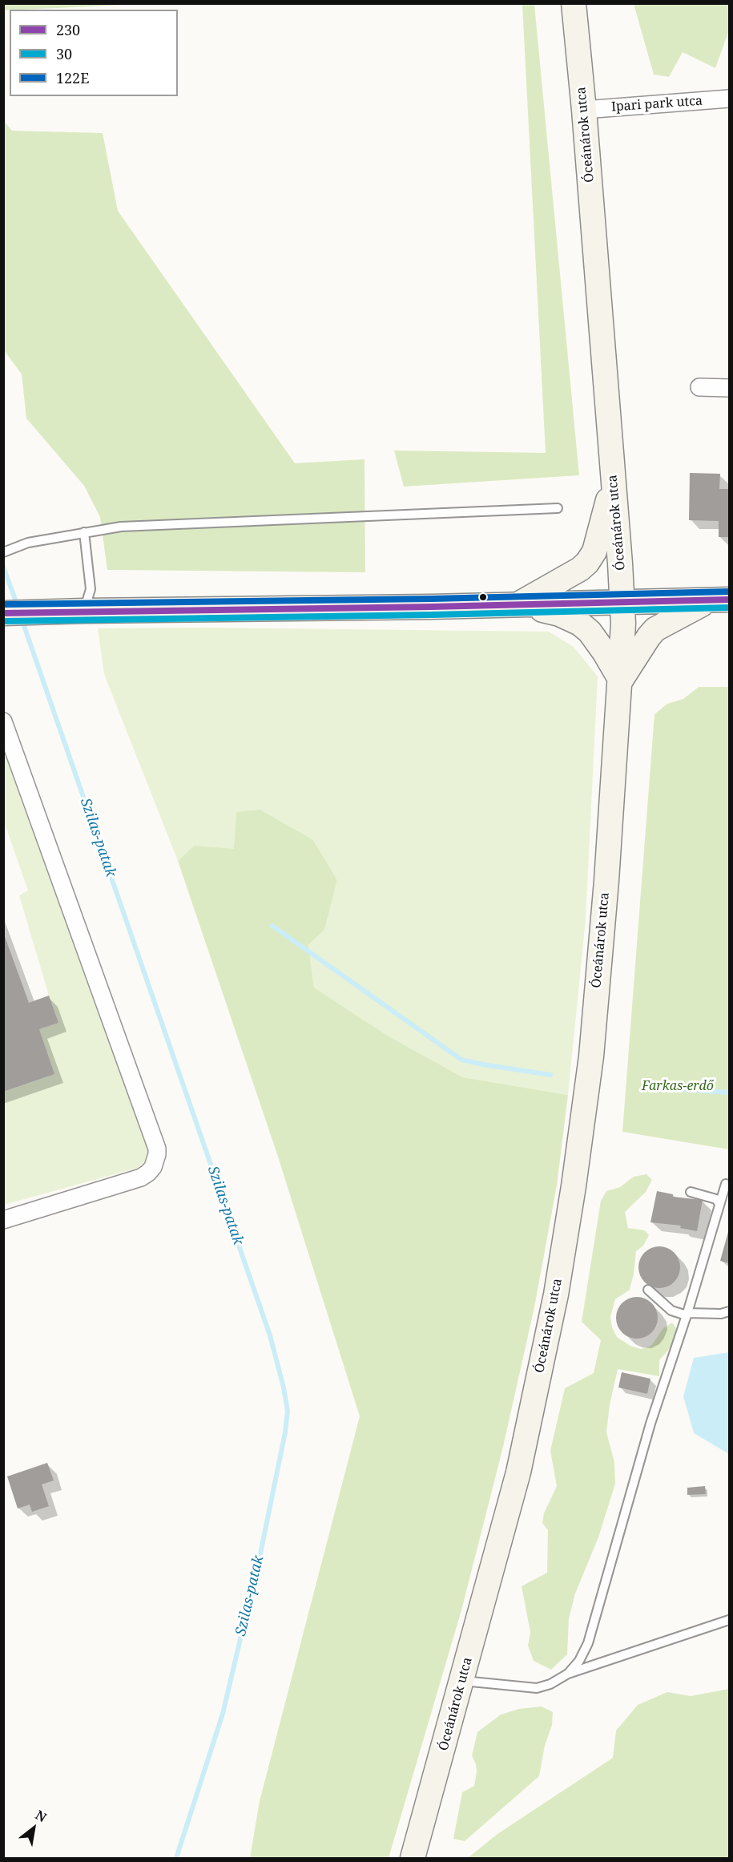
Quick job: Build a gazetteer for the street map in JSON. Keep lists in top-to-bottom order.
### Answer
{
  "streets": {
    "street": ["Ipari park utca", "Óceánárok utca"]
  },
  "crossings": [
    ["Ipari park utca", "Óceánárok utca"]
  ],
  "water": ["Szilas-patak"],
  "parks": ["Farkas-erdő"],
  "lines": ["transit line 122E", "transit line 230", "transit line 30"],
  "legend": ["230", "30", "122E"],
  "north": "top right"
}
